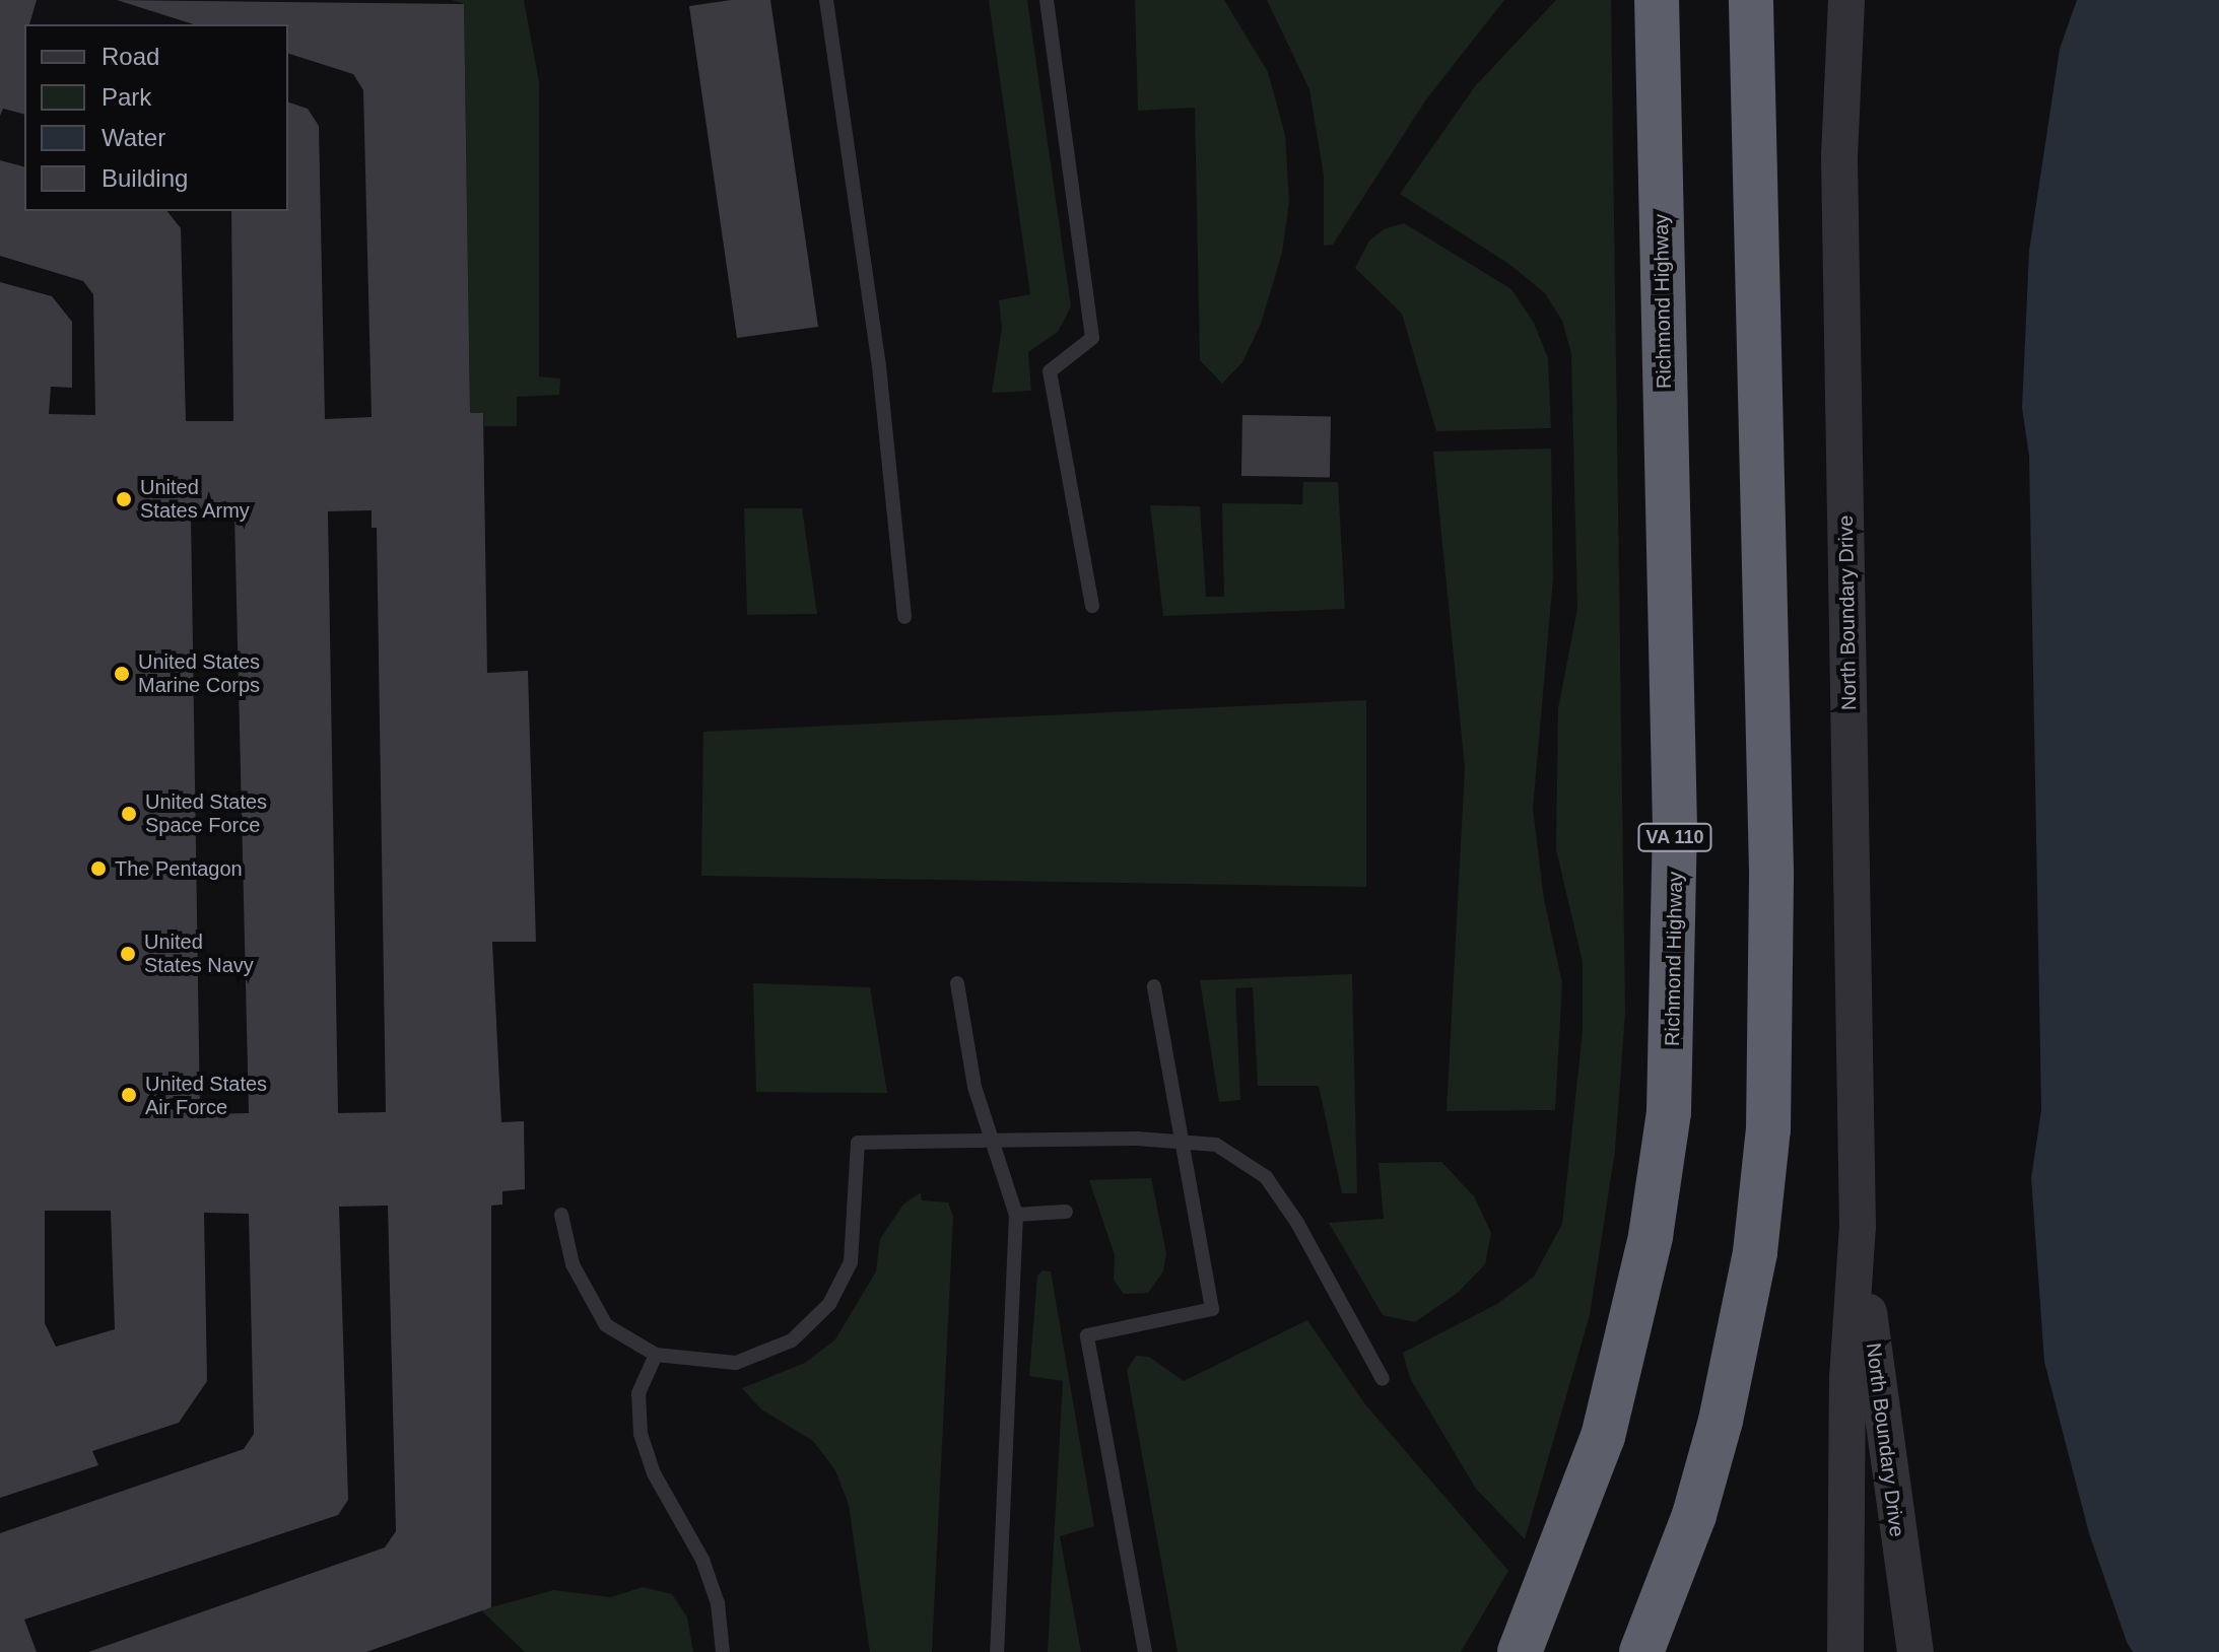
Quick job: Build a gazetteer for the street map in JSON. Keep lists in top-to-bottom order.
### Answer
{
  "streets": {
    "highway": ["Richmond Highway", "VA 110"],
    "street": ["North Boundary Drive"]
  },
  "places": [
    "United States Army",
    "United States Marine Corps",
    "United States Space Force",
    "The Pentagon",
    "United States Navy",
    "United States Air Force"
  ],
  "legend": [
    "Road",
    "Park",
    "Water",
    "Building"
  ]
}
